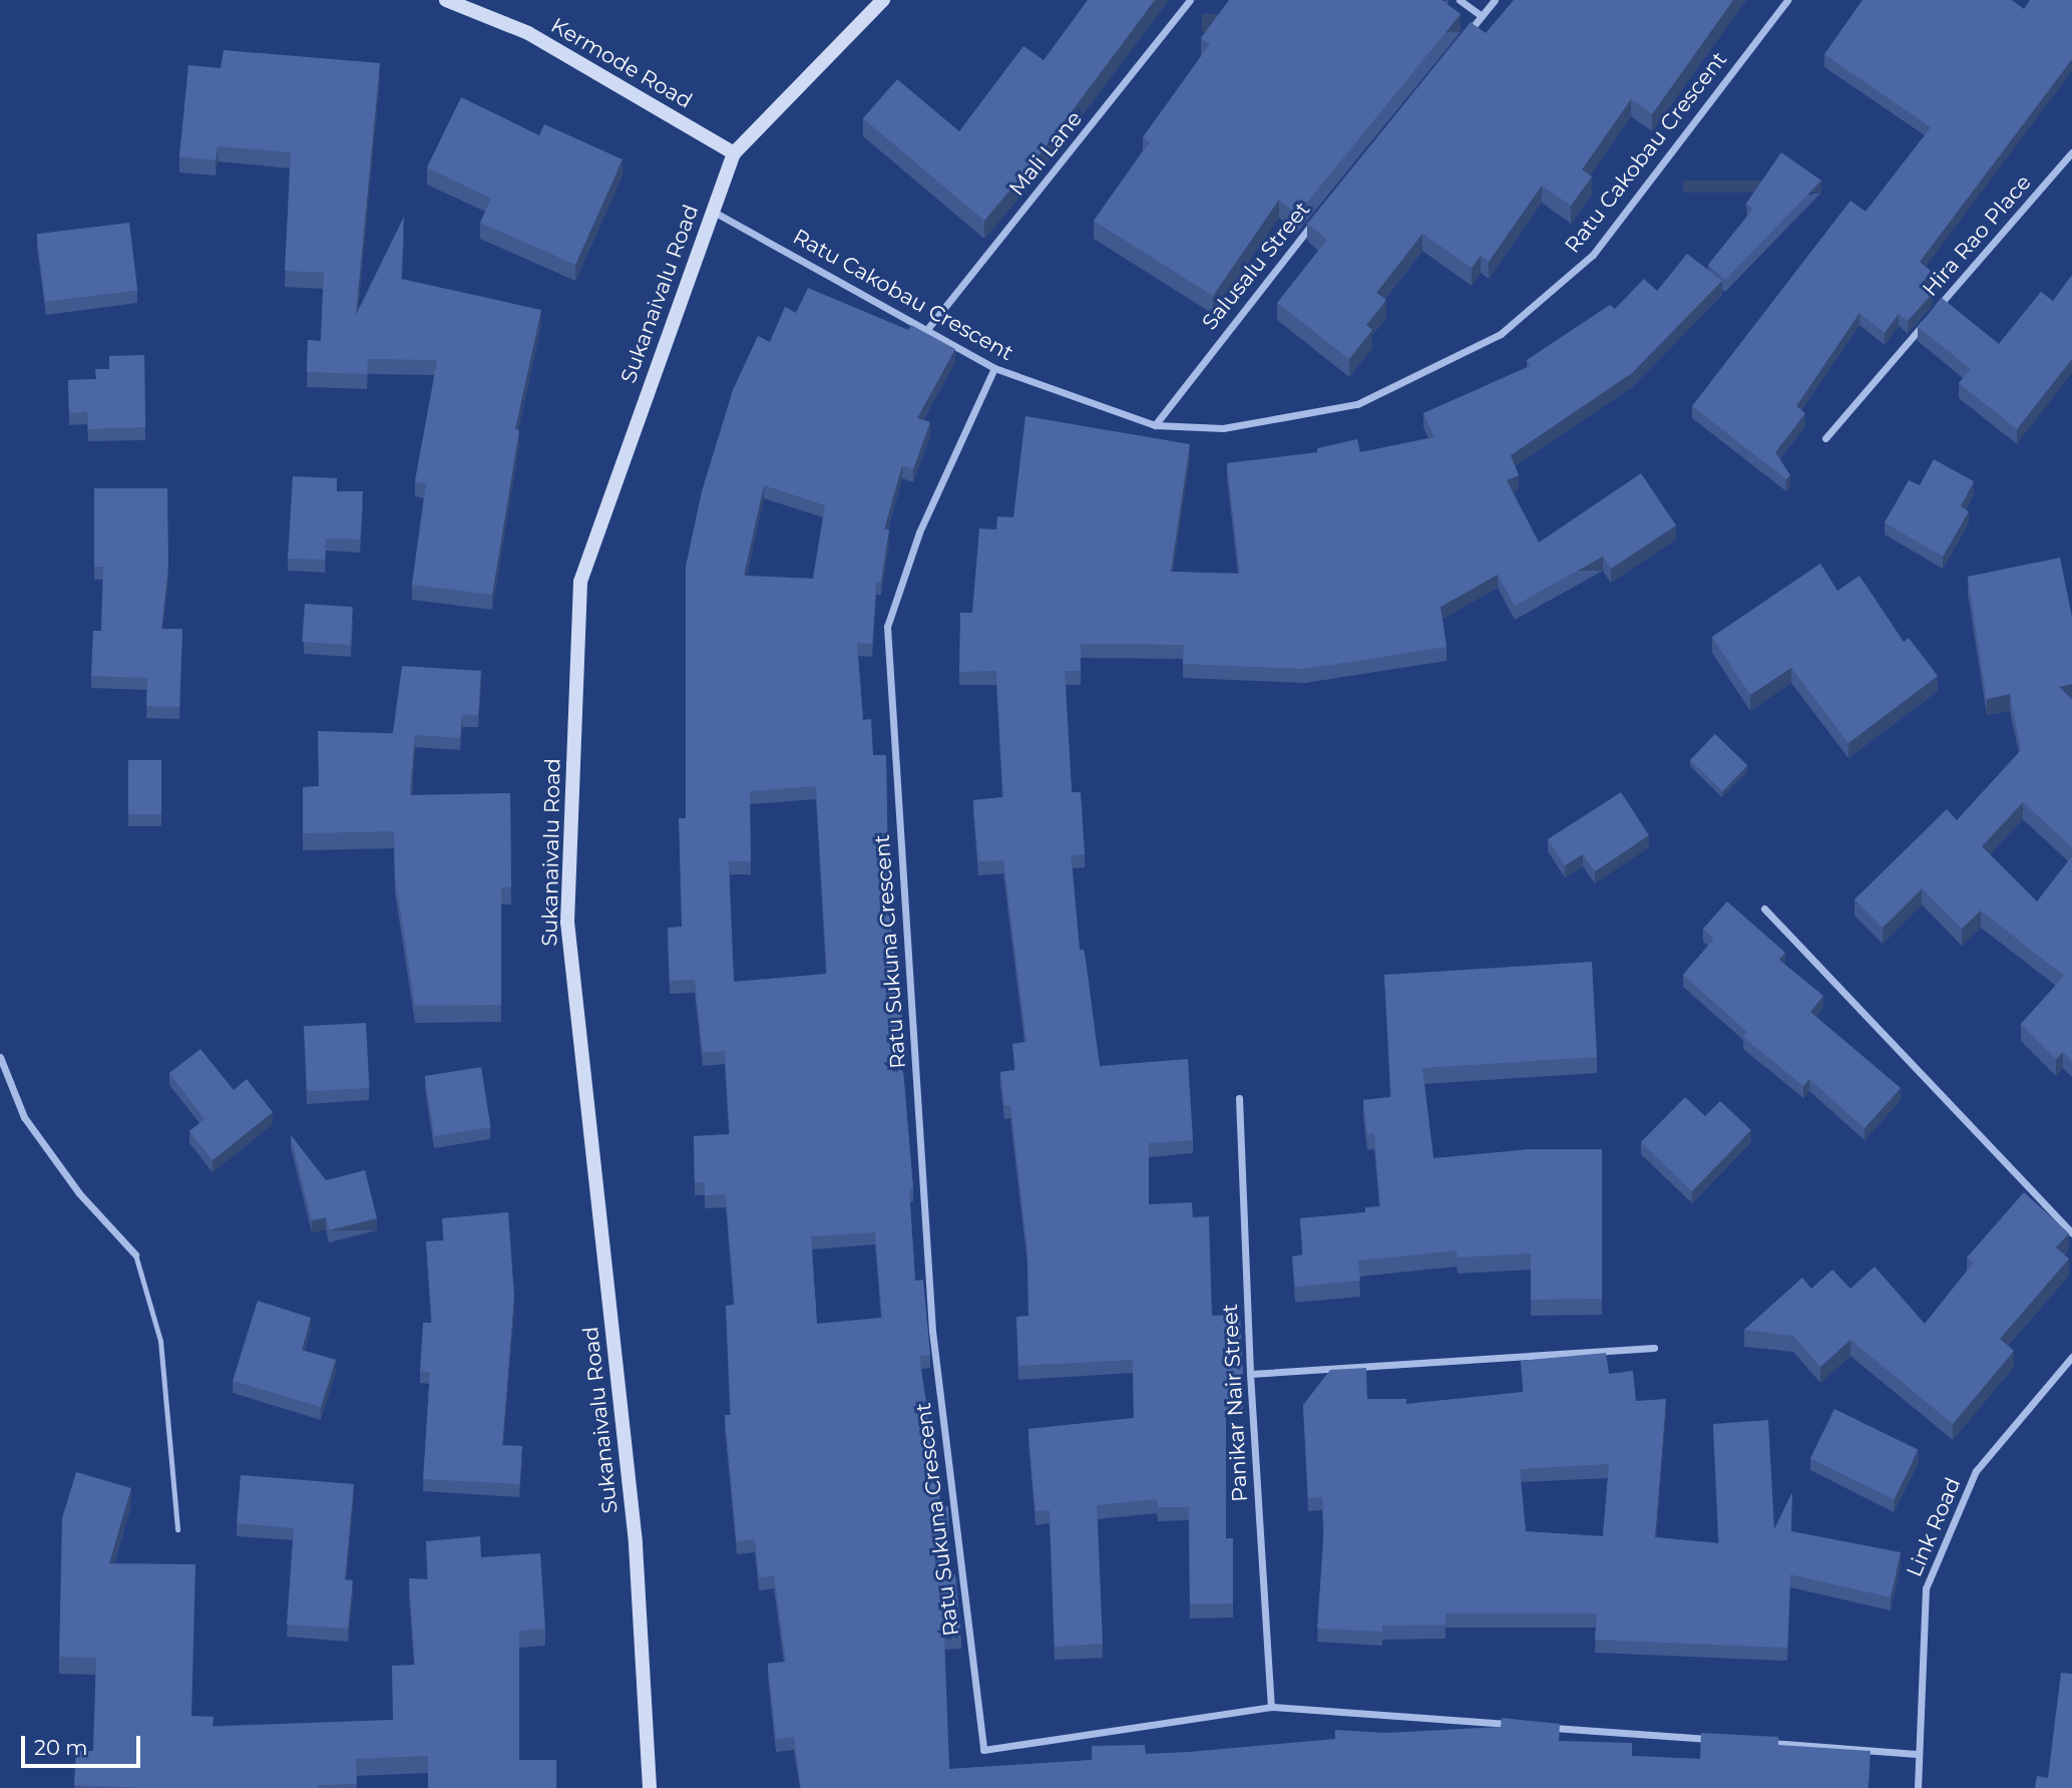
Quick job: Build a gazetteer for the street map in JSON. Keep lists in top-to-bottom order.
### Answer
{
  "streets": {
    "main road": ["Kermode Road", "Sukanaivalu Road"],
    "street": [
      "Ratu Cakobau Crescent",
      "Mali Lane",
      "Hira Rao Place",
      "Salusalu Street",
      "Ratu Sukuna Crescent",
      "Panikar Nair Street",
      "Link Road"
    ]
  },
  "crossings": [
    ["Kermode Road", "Sukanaivalu Road"],
    ["Ratu Cakobau Crescent", "Mali Lane"],
    ["Ratu Cakobau Crescent", "Salusalu Street"],
    ["Ratu Cakobau Crescent", "Sukanaivalu Road"],
    ["Ratu Cakobau Crescent", "Ratu Sukuna Crescent"],
    ["Ratu Sukuna Crescent", "Panikar Nair Street"]
  ],
  "scale_bar": "20 m"
}
